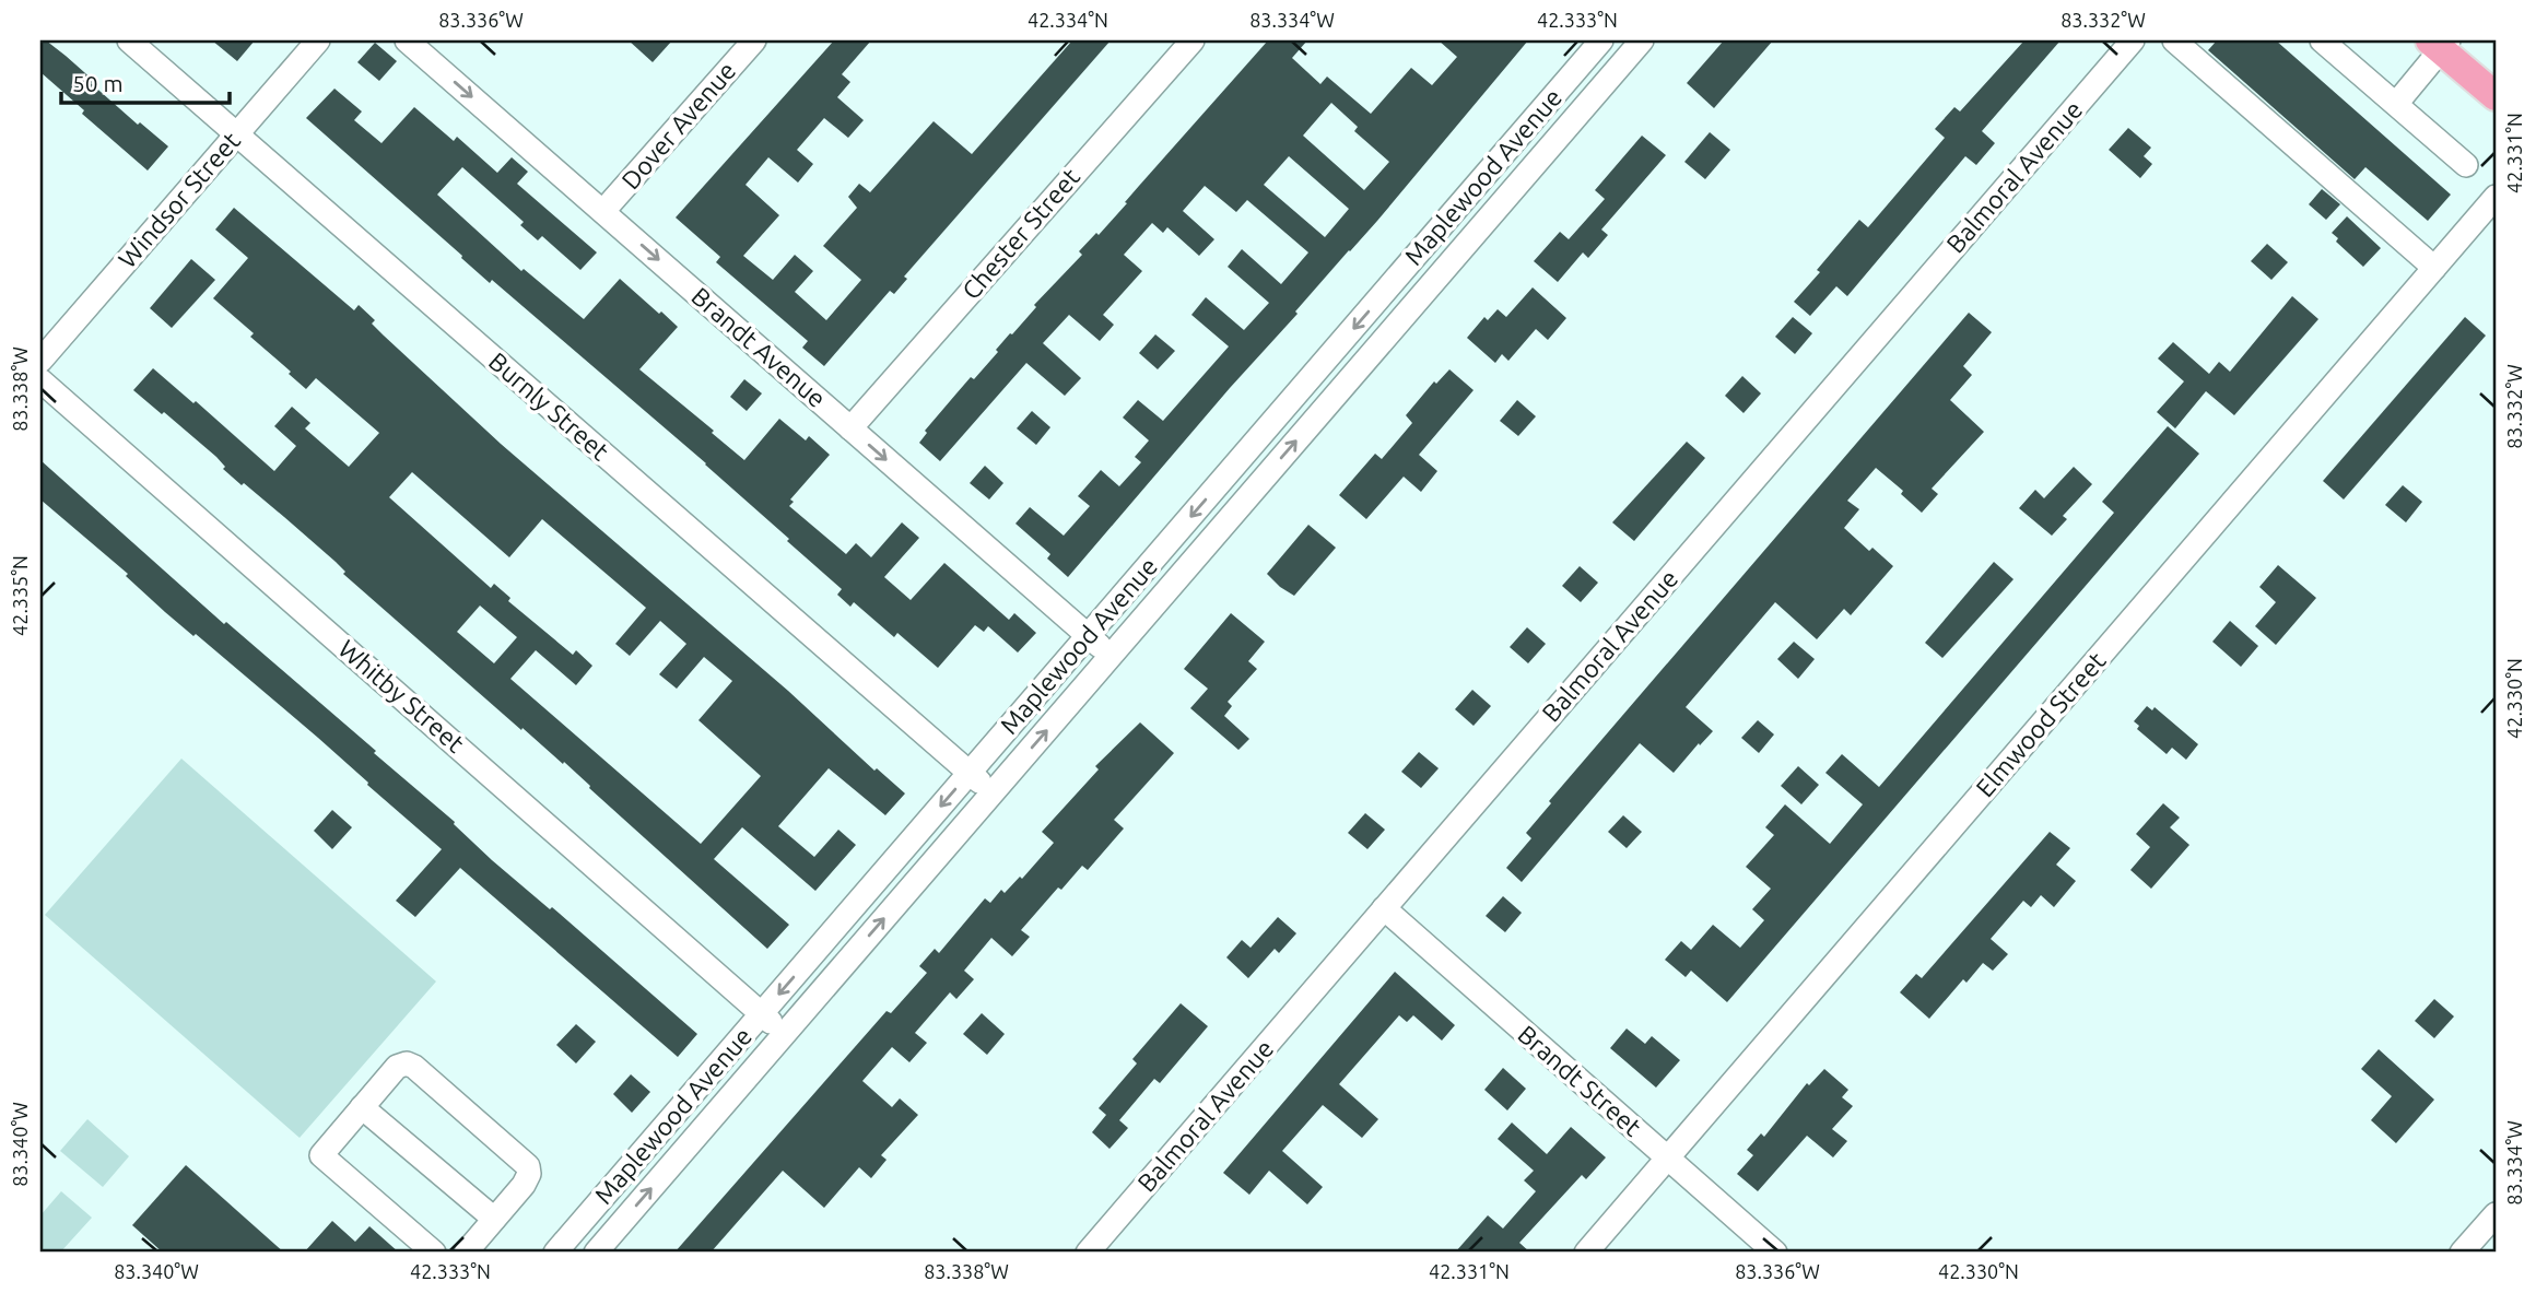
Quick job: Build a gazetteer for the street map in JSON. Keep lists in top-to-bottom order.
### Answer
{
  "streets": {
    "street": [
      "Dover Avenue",
      "Maplewood Avenue",
      "Balmoral Avenue",
      "Windsor Street",
      "Chester Street",
      "Brandt Avenue",
      "Burnly Street",
      "Whitby Street",
      "Elmwood Street",
      "Brandt Street"
    ]
  },
  "crossings": [
    ["Dover Avenue", "Brandt Avenue"],
    ["Maplewood Avenue", "Brandt Avenue"],
    ["Maplewood Avenue", "Burnly Street"],
    ["Maplewood Avenue", "Whitby Street"],
    ["Balmoral Avenue", "Brandt Street"],
    ["Windsor Street", "Burnly Street"],
    ["Chester Street", "Brandt Avenue"],
    ["Elmwood Street", "Brandt Street"]
  ],
  "one_way": ["Brandt Avenue"],
  "scale_bar": "50 m",
  "coordinates": [
    "83.336°W",
    "42.334°N",
    "83.334°W",
    "42.333°N",
    "83.332°W",
    "42.331°N",
    "83.338°W",
    "42.335°N",
    "42.330°N",
    "83.340°W"
  ]
}
